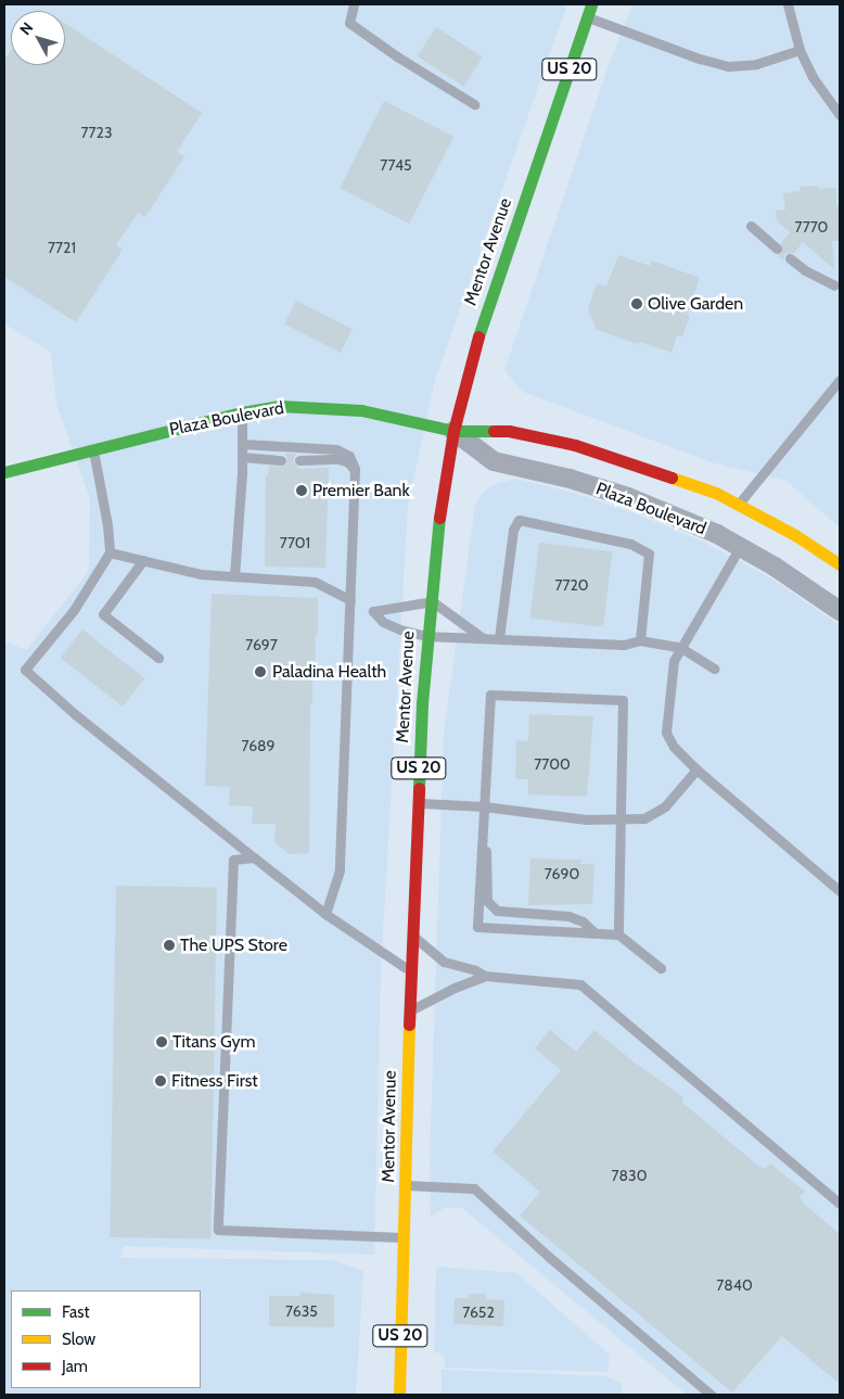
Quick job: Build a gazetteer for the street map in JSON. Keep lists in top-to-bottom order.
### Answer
{
  "streets": {
    "main road": ["US 20", "Mentor Avenue", "Plaza Boulevard"]
  },
  "crossings": [
    ["Mentor Avenue", "Plaza Boulevard"]
  ],
  "places": [
    "Olive Garden",
    "Premier Bank",
    "Paladina Health",
    "The UPS Store",
    "Titans Gym",
    "Fitness First"
  ],
  "house_numbers": [
    "7723",
    "7745",
    "7770",
    "7721",
    "7701",
    "7720",
    "7697",
    "7689",
    "7700",
    "7690",
    "7830",
    "7840",
    "7635",
    "7652"
  ],
  "legend": ["Fast", "Slow", "Jam"],
  "north": "top left"
}
